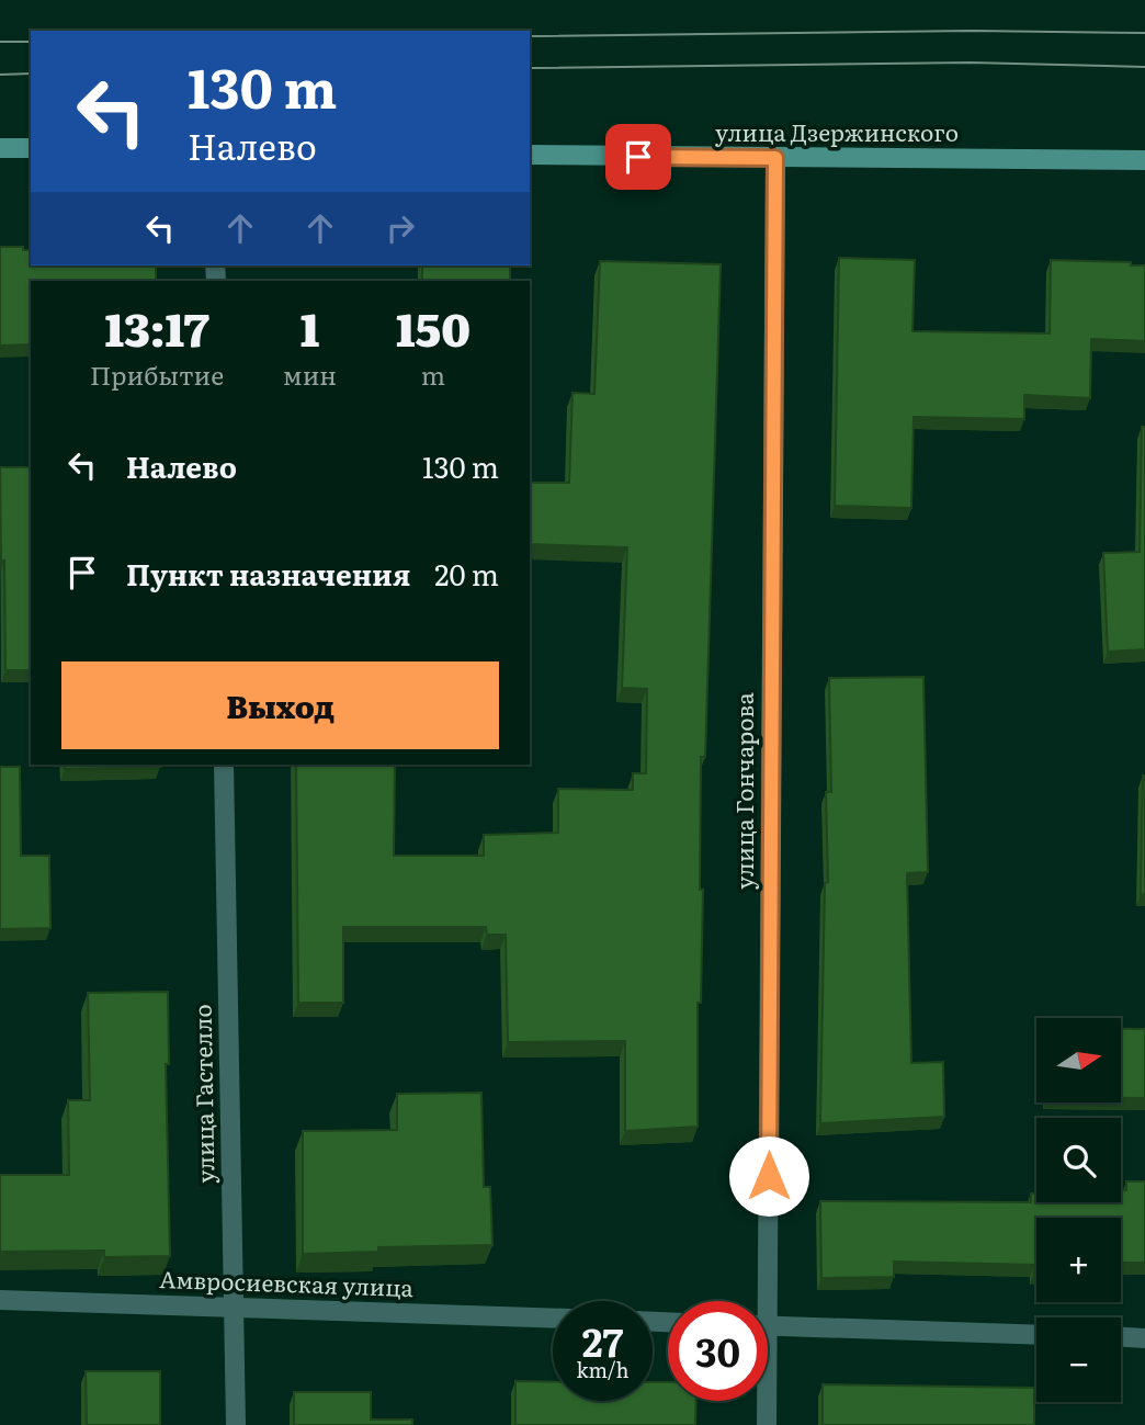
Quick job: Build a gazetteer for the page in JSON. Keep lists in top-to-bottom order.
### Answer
{
  "streets": {
    "main road": ["улица Дзержинского"],
    "street": ["улица Гончарова", "улица Гастелло", "Амвросиевская улица"]
  },
  "crossings": [
    ["улица Дзержинского", "улица Гончарова"],
    ["улица Гастелло", "Амвросиевская улица"]
  ],
  "north": "right",
  "page": {
    "turn": ["130 m", "Налево"],
    "eta": [
      "13:17",
      "Прибытие",
      "1",
      "мин",
      "150",
      "m"
    ],
    "list": [
      {
        "name": "Налево",
        "value": "130 m"
      },
      {
        "name": "Пункт назначения",
        "value": "20 m"
      }
    ],
    "buttons": "Выход",
    "map_buttons": ["+", "−"],
    "speed": "27 km/h",
    "limit": "30"
  }
}
